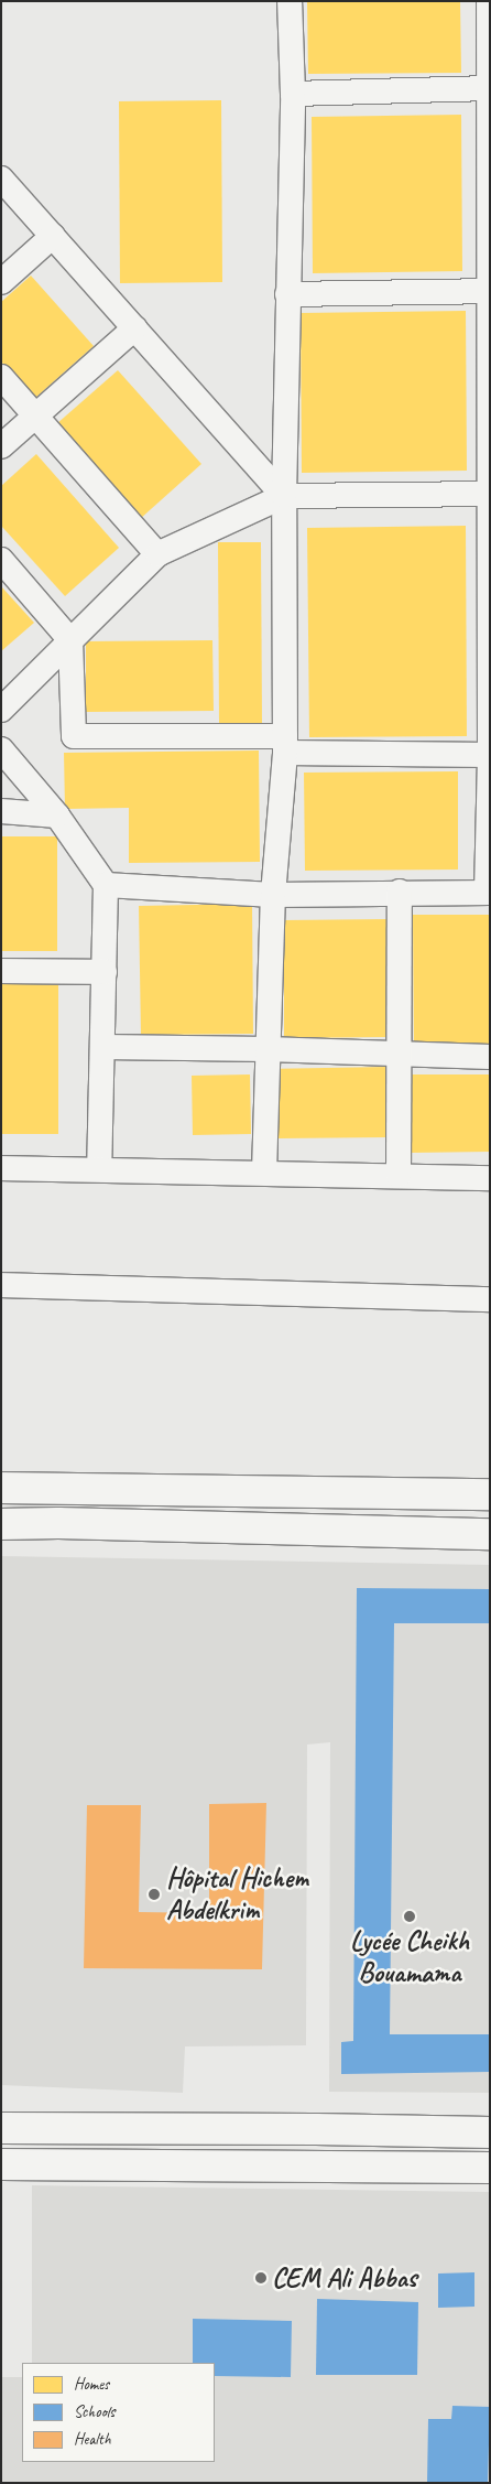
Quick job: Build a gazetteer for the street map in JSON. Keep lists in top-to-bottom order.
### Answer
{
  "places": ["Hôpital Hichem Abdelkrim", "Lycée Cheikh Bouamama", "CEM Ali Abbas"],
  "legend": ["Homes", "Schools", "Health"]
}
